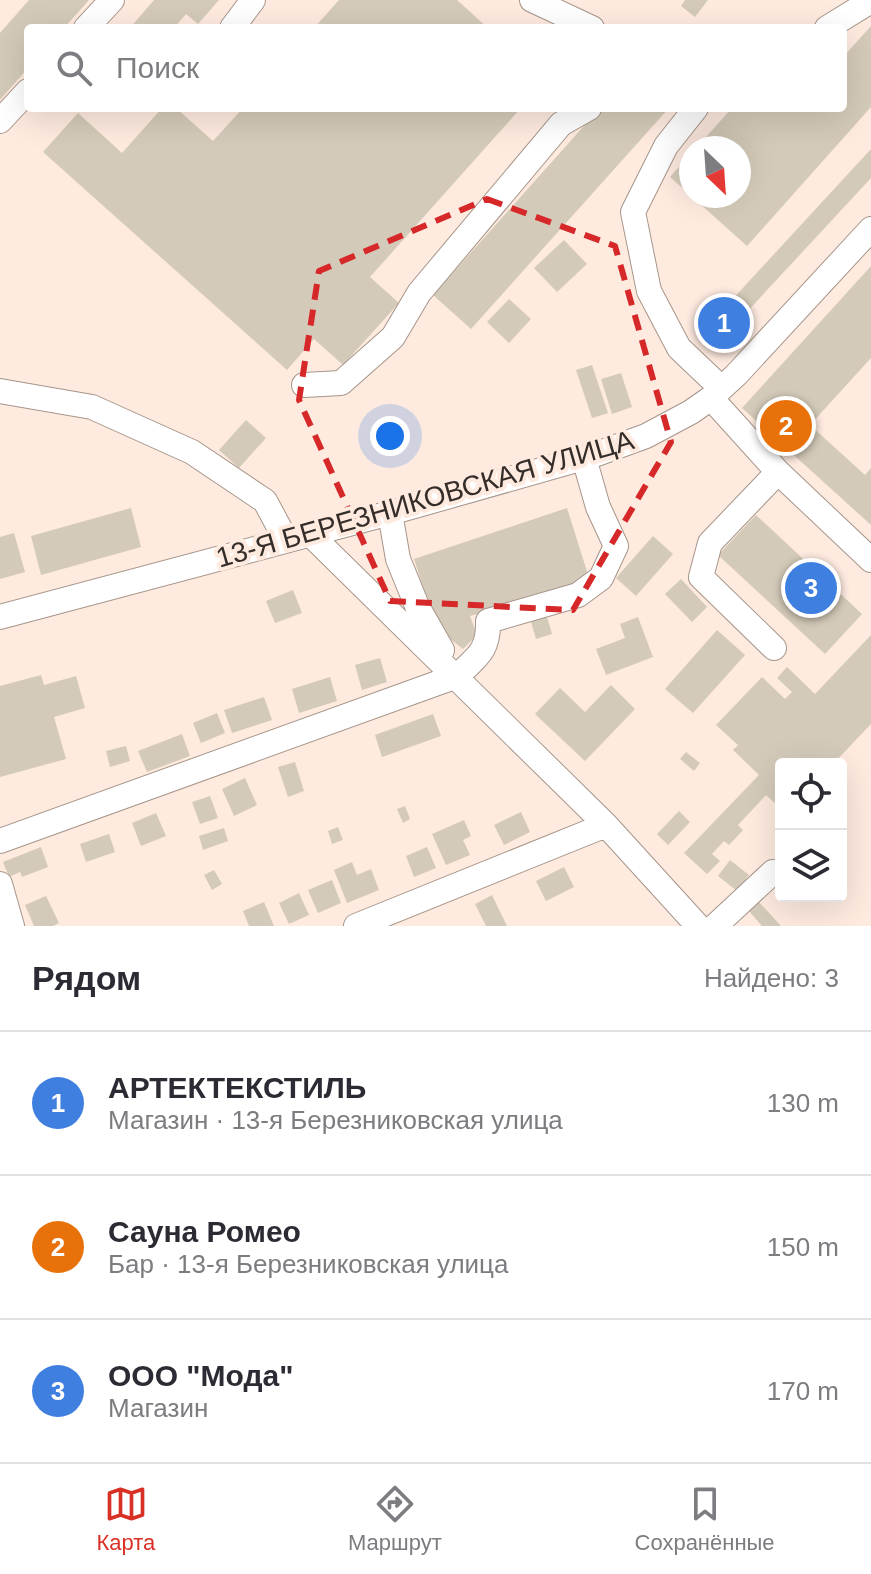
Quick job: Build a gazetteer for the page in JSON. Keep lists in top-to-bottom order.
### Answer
{
  "streets": {
    "street": ["13-Я БЕРЕЗНИКОВСКАЯ УЛИЦА"]
  },
  "north": "bottom right",
  "page": {
    "search": "Поиск",
    "pins": ["1", "2", "3"],
    "heading": ["Рядом", "Найдено: 3"],
    "list": [
      {
        "mark": "1",
        "name": "АРТЕКТЕКСТИЛЬ",
        "note": "Магазин · 13-я Березниковская улица",
        "value": "130 m"
      },
      {
        "mark": "2",
        "name": "Сауна Ромео",
        "note": "Бар · 13-я Березниковская улица",
        "value": "150 m"
      },
      {
        "mark": "3",
        "name": "ООО \"Мода\"",
        "note": "Магазин",
        "value": "170 m"
      }
    ],
    "nav": ["Карта", "Маршрут", "Сохранённые"]
  }
}
